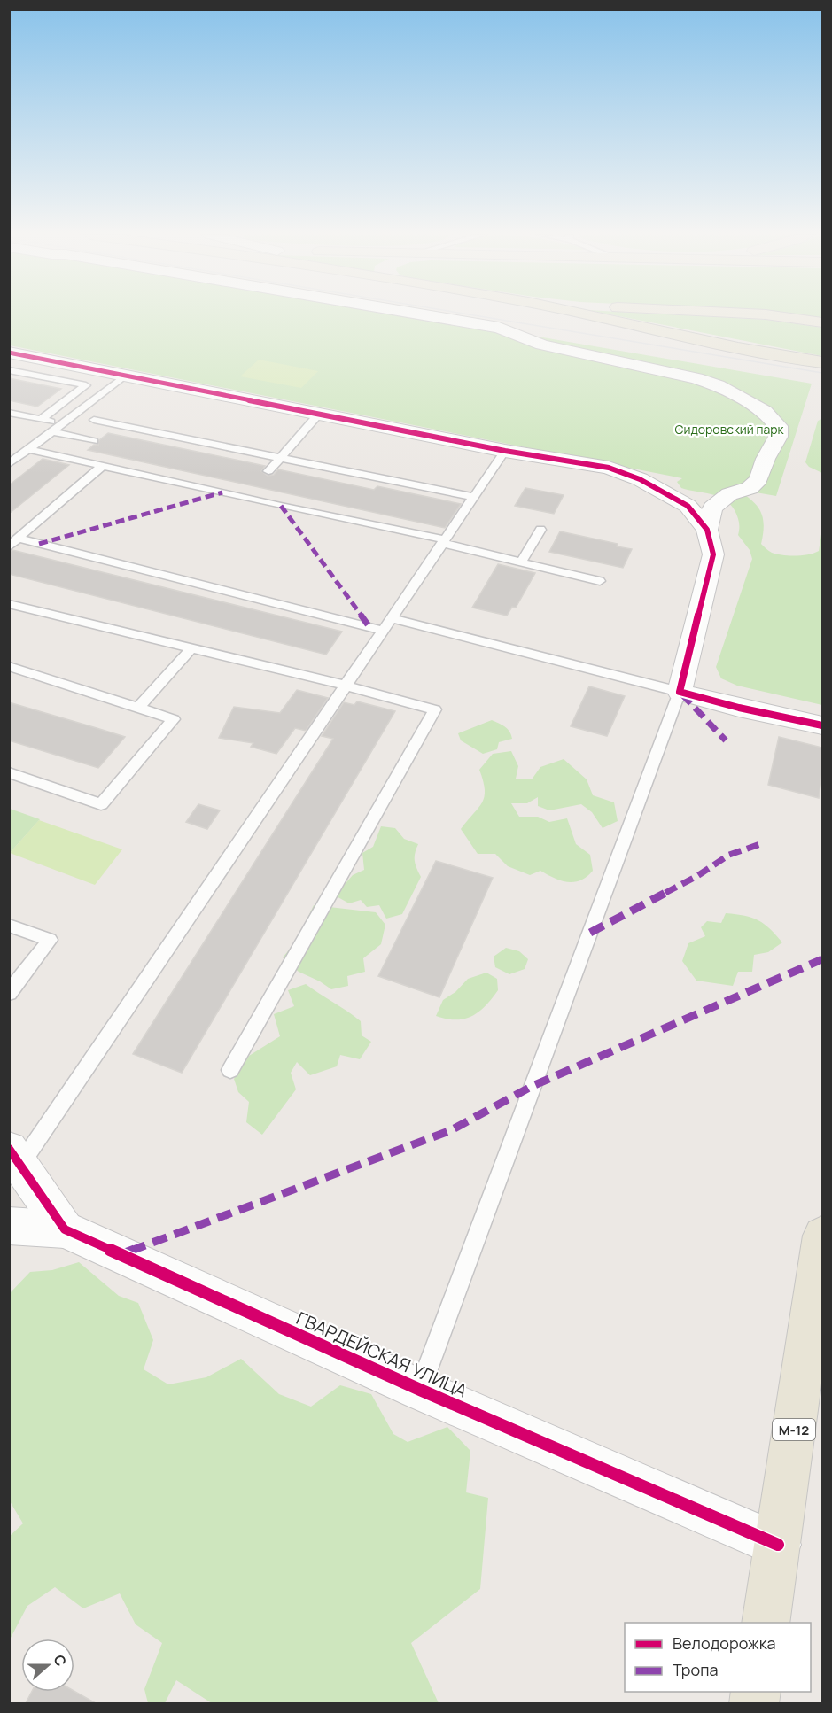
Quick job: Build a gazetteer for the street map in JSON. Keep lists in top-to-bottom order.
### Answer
{
  "streets": {
    "main road": ["М-12"],
    "street": ["ГВАРДЕЙСКАЯ УЛИЦА"]
  },
  "crossings": [
    ["ГВАРДЕЙСКАЯ УЛИЦА", "М-12"]
  ],
  "parks": ["Сидоровский парк"],
  "legend": ["Велодорожка", "Тропа"],
  "north": "right"
}
